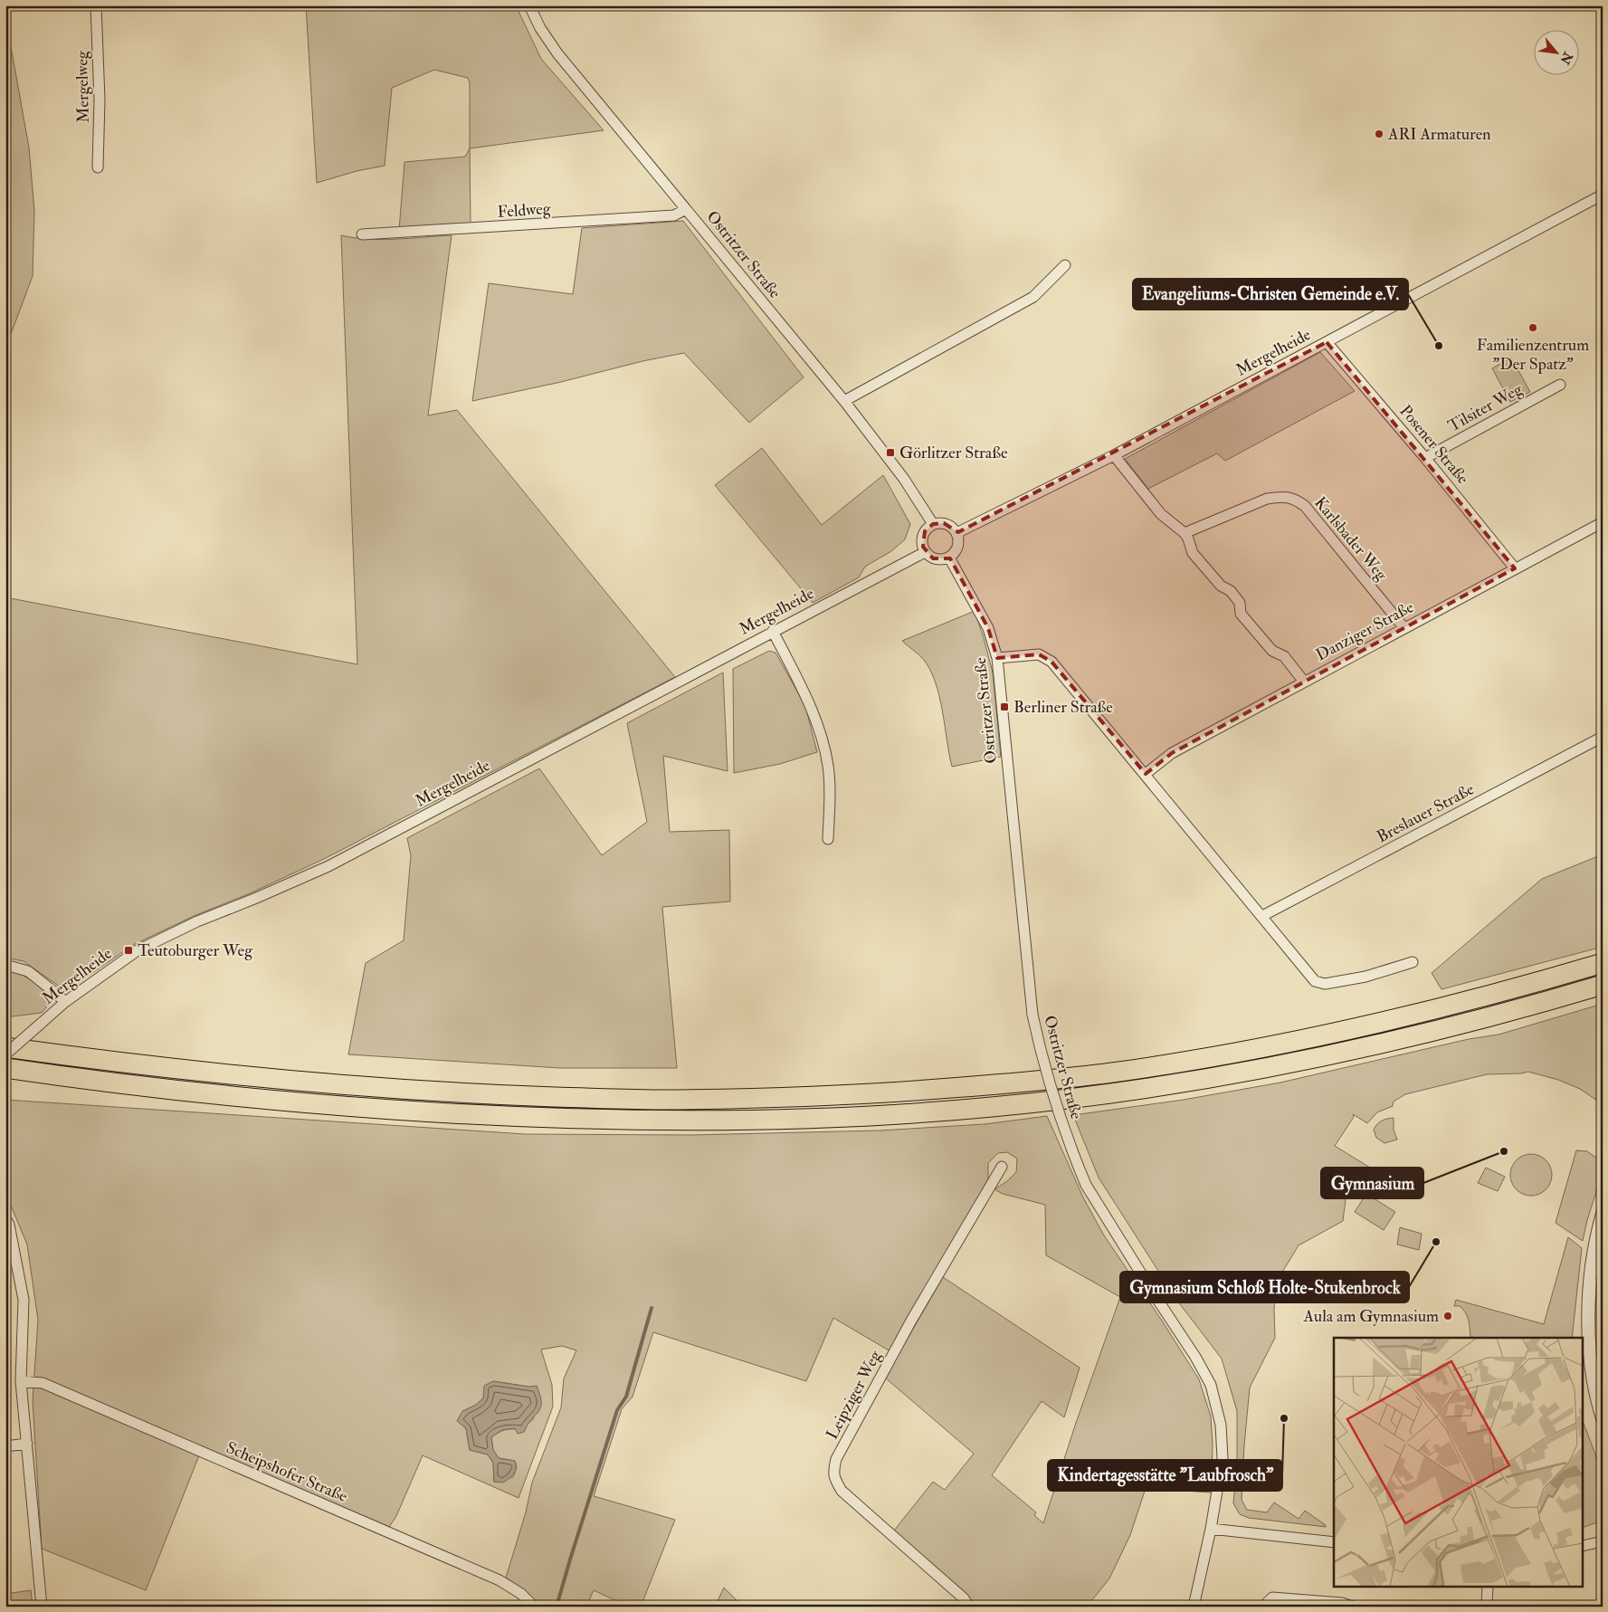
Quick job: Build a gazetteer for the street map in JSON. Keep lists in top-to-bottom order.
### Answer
{
  "streets": {
    "street": [
      "Mergelweg",
      "Feldweg",
      "Ostritzer Straße",
      "Mergelheide",
      "Tilsiter Weg",
      "Posener Straße",
      "Karlsbader Weg",
      "Danziger Straße",
      "Breslauer Straße",
      "Leipziger Weg",
      "Scheipshofer Straße"
    ]
  },
  "crossings": [
    ["Feldweg", "Ostritzer Straße"],
    ["Ostritzer Straße", "Mergelheide"],
    ["Mergelheide", "Posener Straße"],
    ["Tilsiter Weg", "Posener Straße"],
    ["Posener Straße", "Danziger Straße"],
    ["Karlsbader Weg", "Danziger Straße"]
  ],
  "places": {
    "other": [
      "ARI Armaturen",
      "Familienzentrum \"Der Spatz\"",
      "Evangeliums-Christen Gemeinde e.V.",
      "Gymnasium",
      "Gymnasium Schloß Holte-Stukenbrock",
      "Aula am Gymnasium",
      "Kindertagesstätte \"Laubfrosch\""
    ],
    "transit": ["Görlitzer Straße", "Berliner Straße", "Teutoburger Weg"]
  },
  "north": "bottom right"
}
